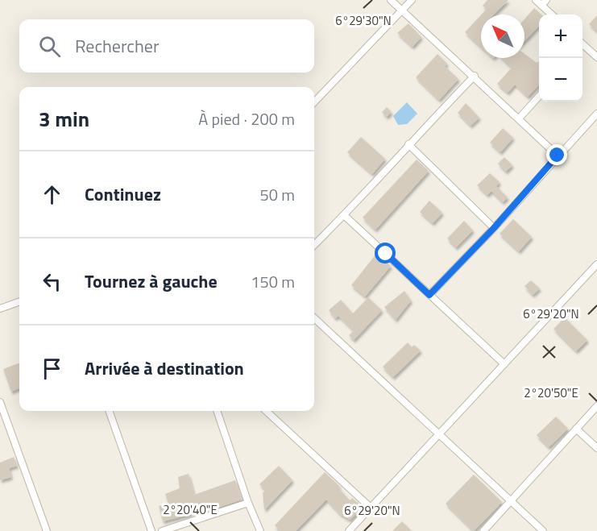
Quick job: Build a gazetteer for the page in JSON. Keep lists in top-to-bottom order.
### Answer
{
  "north": "top left",
  "page": {
    "map_buttons": ["+", "−"],
    "search": "Rechercher",
    "heading": ["3 min", "À pied · 200 m"],
    "list": [
      ["Continuez", "50 m"],
      ["Tournez à gauche", "150 m"],
      "Arrivée à destination"
    ]
  },
  "coordinates": [
    "6°29'30\"N",
    "6°29'20\"N",
    "2°20'50\"E",
    "2°20'40\"E"
  ]
}
